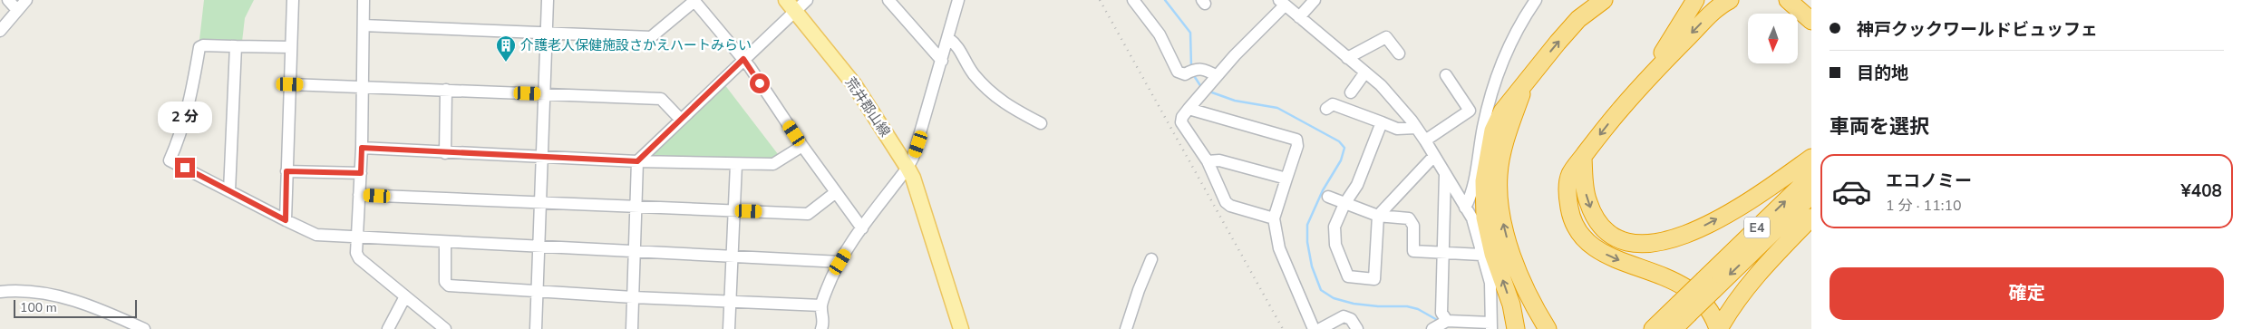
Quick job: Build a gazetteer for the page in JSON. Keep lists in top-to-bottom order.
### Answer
{
  "streets": {
    "highway": ["E4"],
    "main road": ["荒井郡山線"]
  },
  "places": {
    "building": ["介護老人保健施設さかえハートみらい"]
  },
  "scale_bar": "100 m",
  "north": "bottom",
  "page": {
    "banner": ["神戸クックワールドビュッフェ", "目的地"],
    "heading": "車両を選択",
    "bubble": "2 分",
    "list": [
      {
        "name": "エコノミー",
        "note": "1 分 · 11:10",
        "value": "¥408"
      }
    ],
    "buttons": "確定",
    "scale": "100 m"
  }
}
